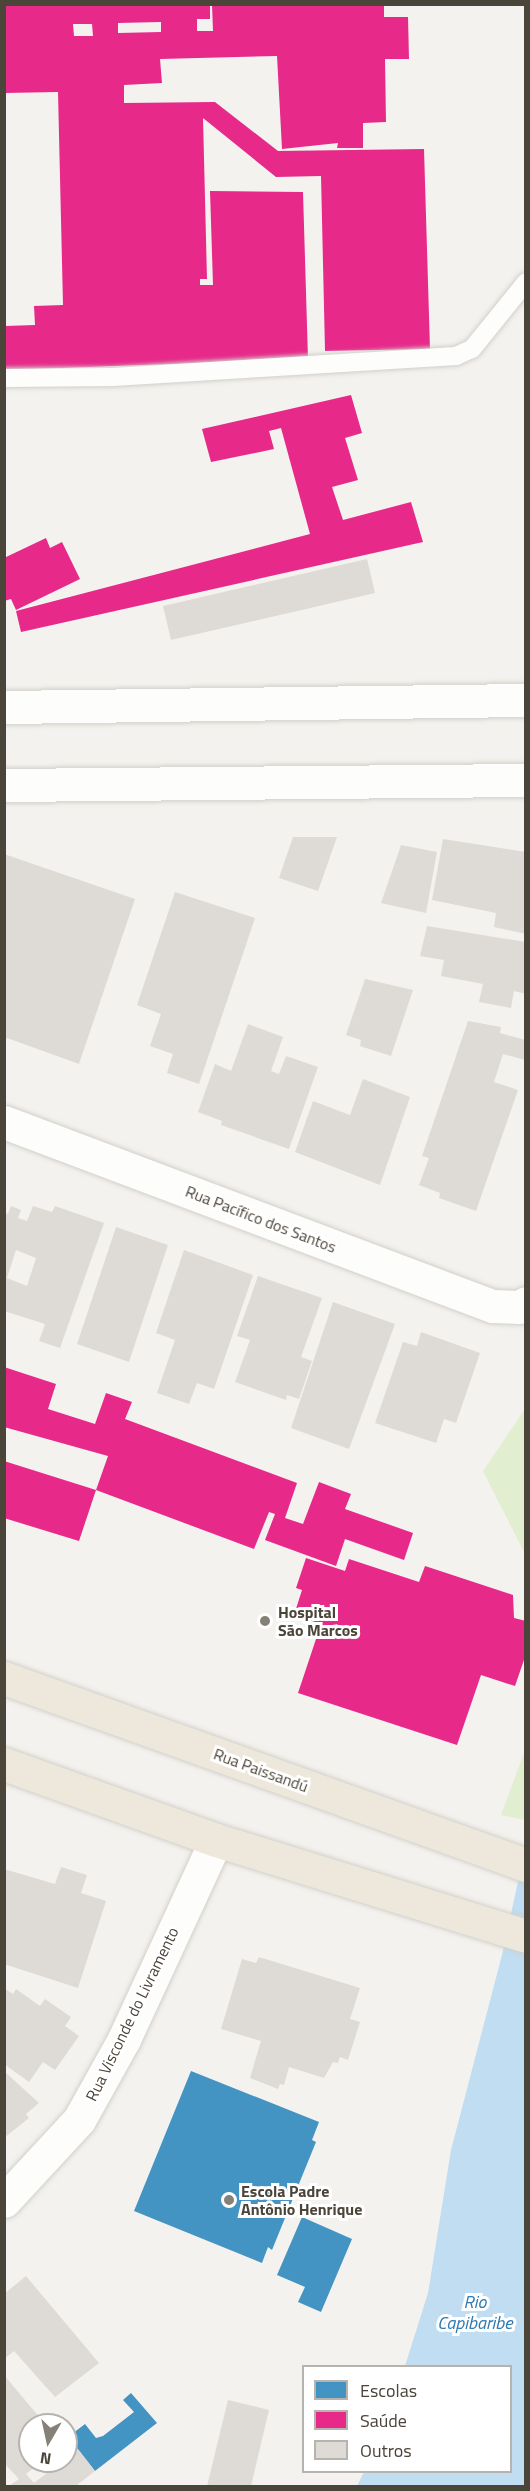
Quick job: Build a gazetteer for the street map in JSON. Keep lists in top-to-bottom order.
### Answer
{
  "streets": {
    "highway": ["Rua Paissandú"],
    "street": ["Rua Pacífico dos Santos", "Rua Visconde do Livramento"]
  },
  "water": ["Rio Capibaribe"],
  "places": ["Hospital São Marcos", "Escola Padre Antônio Henrique"],
  "legend": ["Escolas", "Saúde", "Outros"],
  "north": "bottom"
}
